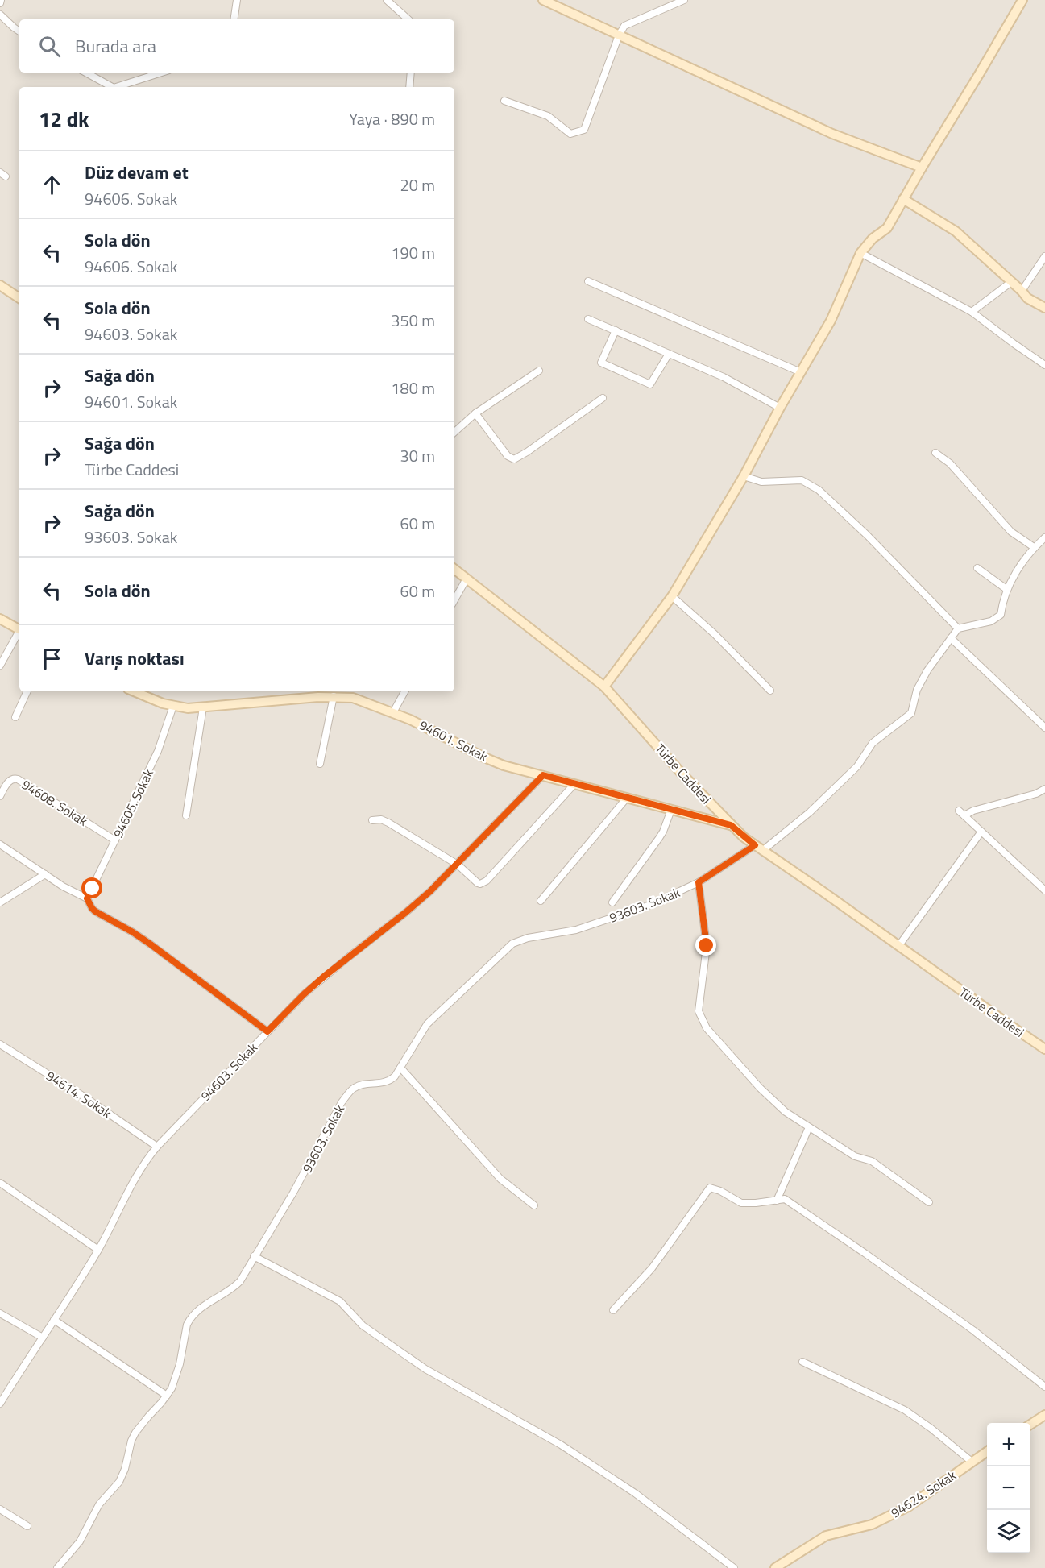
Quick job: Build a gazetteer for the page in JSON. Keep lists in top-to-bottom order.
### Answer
{
  "streets": {
    "street": [
      "94601. Sokak",
      "Türbe Caddesi",
      "94608. Sokak",
      "94605. Sokak",
      "93603. Sokak",
      "94603. Sokak",
      "94614. Sokak",
      "94624. Sokak"
    ]
  },
  "crossings": [
    ["94601. Sokak", "Türbe Caddesi"],
    ["94601. Sokak", "94605. Sokak"],
    ["94601. Sokak", "94603. Sokak"],
    ["Türbe Caddesi", "93603. Sokak"],
    ["94608. Sokak", "94605. Sokak"],
    ["94603. Sokak", "94614. Sokak"]
  ],
  "page": {
    "search": "Burada ara",
    "heading": ["12 dk", "Yaya · 890 m"],
    "list": [
      ["Düz devam et", "94606. Sokak", "20 m"],
      ["Sola dön", "94606. Sokak", "190 m"],
      ["Sola dön", "94603. Sokak", "350 m"],
      ["Sağa dön", "94601. Sokak", "180 m"],
      ["Sağa dön", "Türbe Caddesi", "30 m"],
      ["Sağa dön", "93603. Sokak", "60 m"],
      ["Sola dön", "60 m"],
      "Varış noktası"
    ],
    "map_buttons": ["+", "−"]
  }
}
